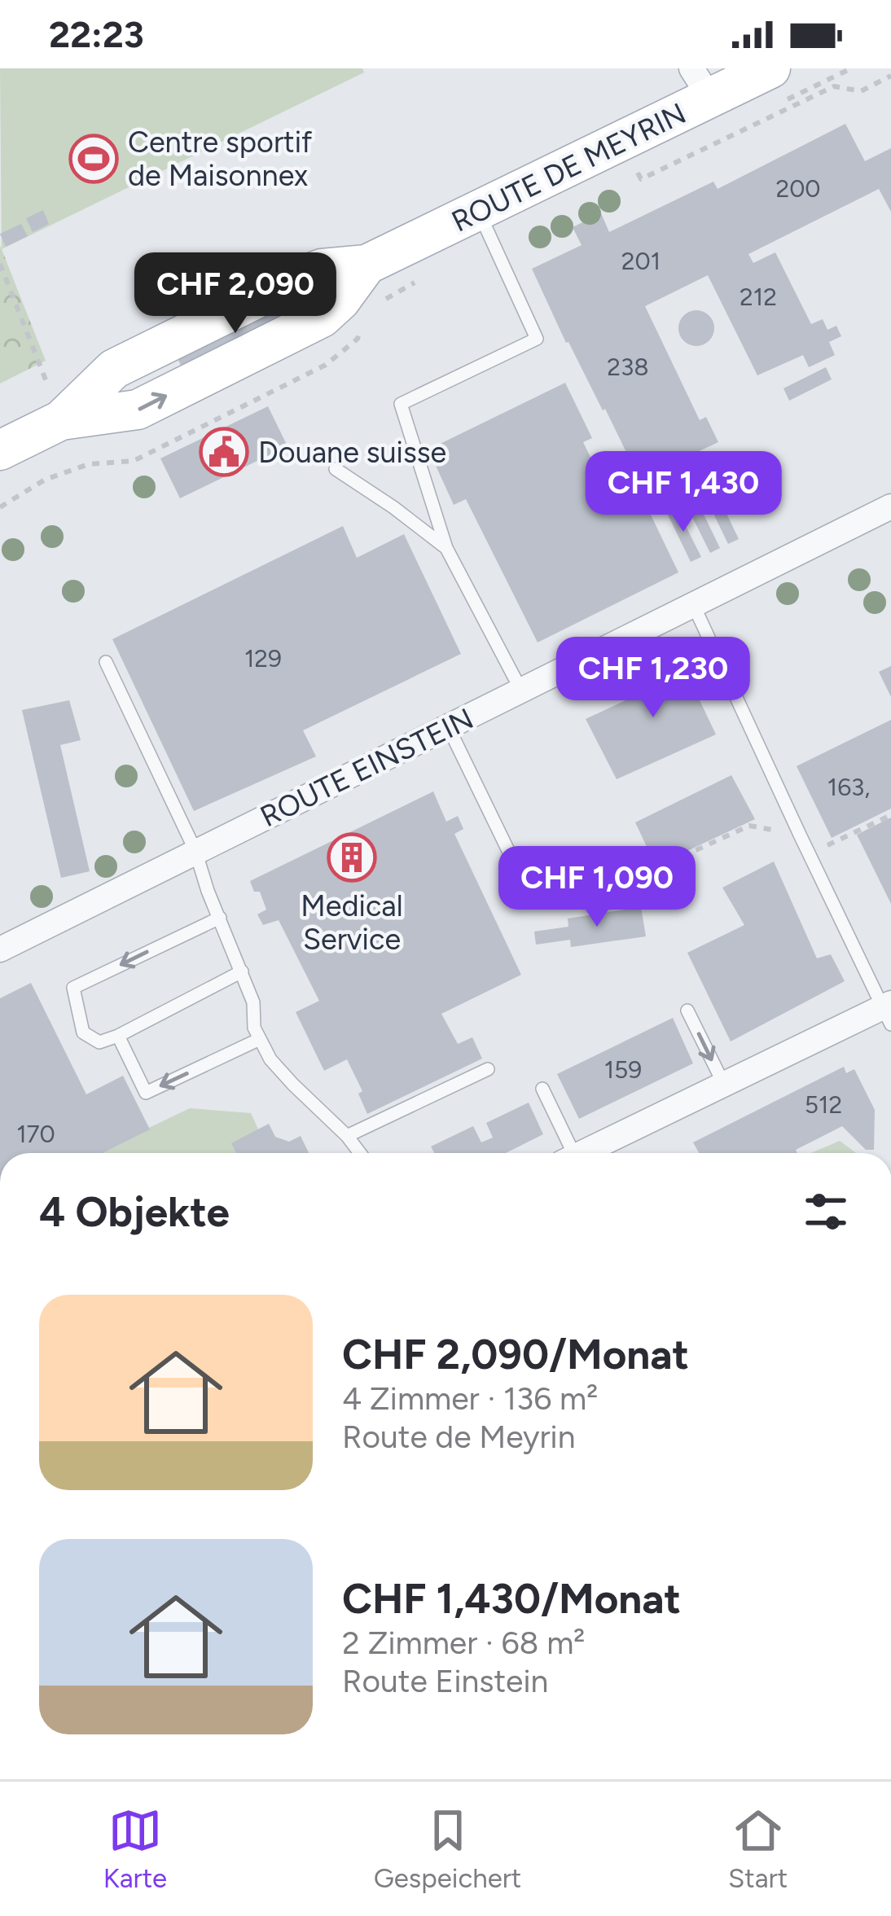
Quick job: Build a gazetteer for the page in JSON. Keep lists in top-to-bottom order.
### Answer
{
  "streets": {
    "main road": ["ROUTE DE MEYRIN"],
    "street": ["ROUTE EINSTEIN"]
  },
  "places": {
    "sports": ["Centre sportif de Maisonnex"],
    "public building": ["Douane suisse"],
    "building": ["Medical Service"]
  },
  "house_numbers": [
    "200",
    "201",
    "212",
    "238",
    "129",
    "163,",
    "159",
    "512",
    "170"
  ],
  "page": {
    "status": "22:23",
    "price": [
      "CHF 2,090",
      "CHF 1,430",
      "CHF 1,230",
      "CHF 1,090"
    ],
    "heading": "4 Objekte",
    "list": [
      {
        "name": "CHF 2,090/Monat",
        "note": "4 Zimmer · 136 m² · Route de Meyrin"
      },
      {
        "name": "CHF 1,430/Monat",
        "note": "2 Zimmer · 68 m² · Route Einstein"
      }
    ],
    "tabs": ["Karte", "Gespeichert", "Start"]
  }
}
